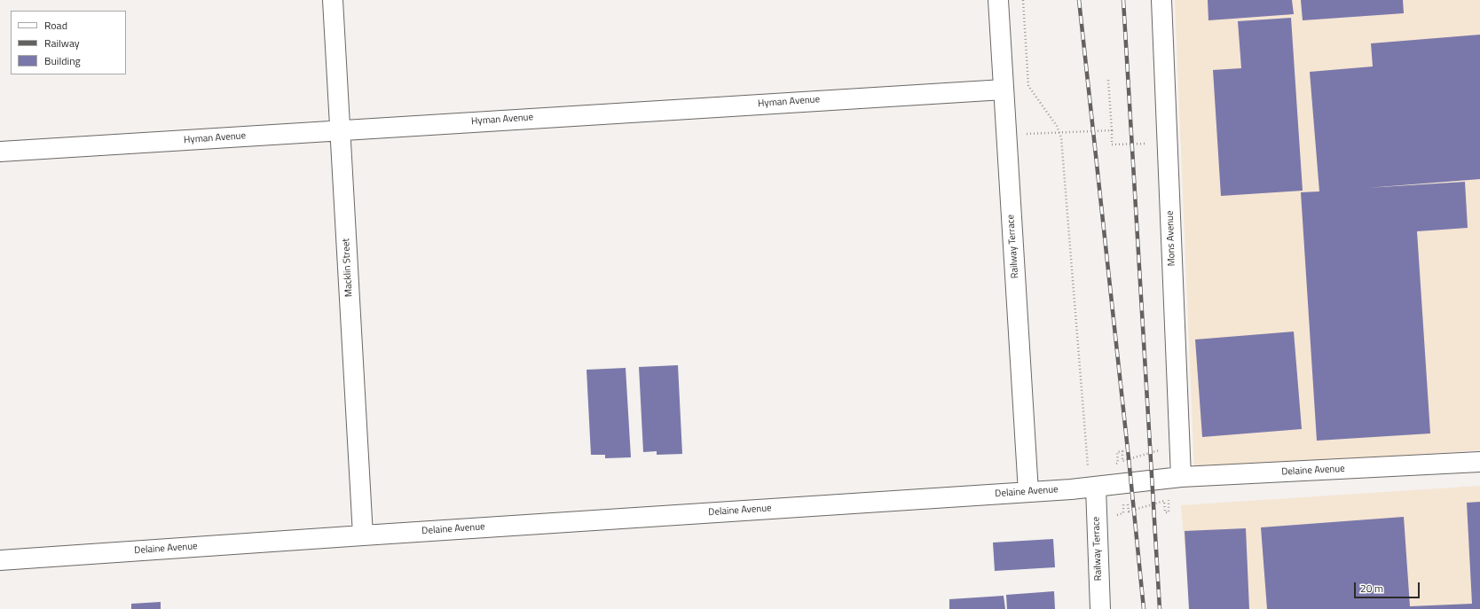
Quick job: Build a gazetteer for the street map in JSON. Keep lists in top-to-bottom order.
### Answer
{
  "streets": {
    "street": [
      "Hyman Avenue",
      "Mons Avenue",
      "Railway Terrace",
      "Macklin Street",
      "Delaine Avenue"
    ]
  },
  "crossings": [
    ["Hyman Avenue", "Railway Terrace"],
    ["Hyman Avenue", "Macklin Street"],
    ["Mons Avenue", "Delaine Avenue"],
    ["Railway Terrace", "Delaine Avenue"],
    ["Macklin Street", "Delaine Avenue"]
  ],
  "legend": ["Road", "Railway", "Building"],
  "scale_bar": "20 m"
}
